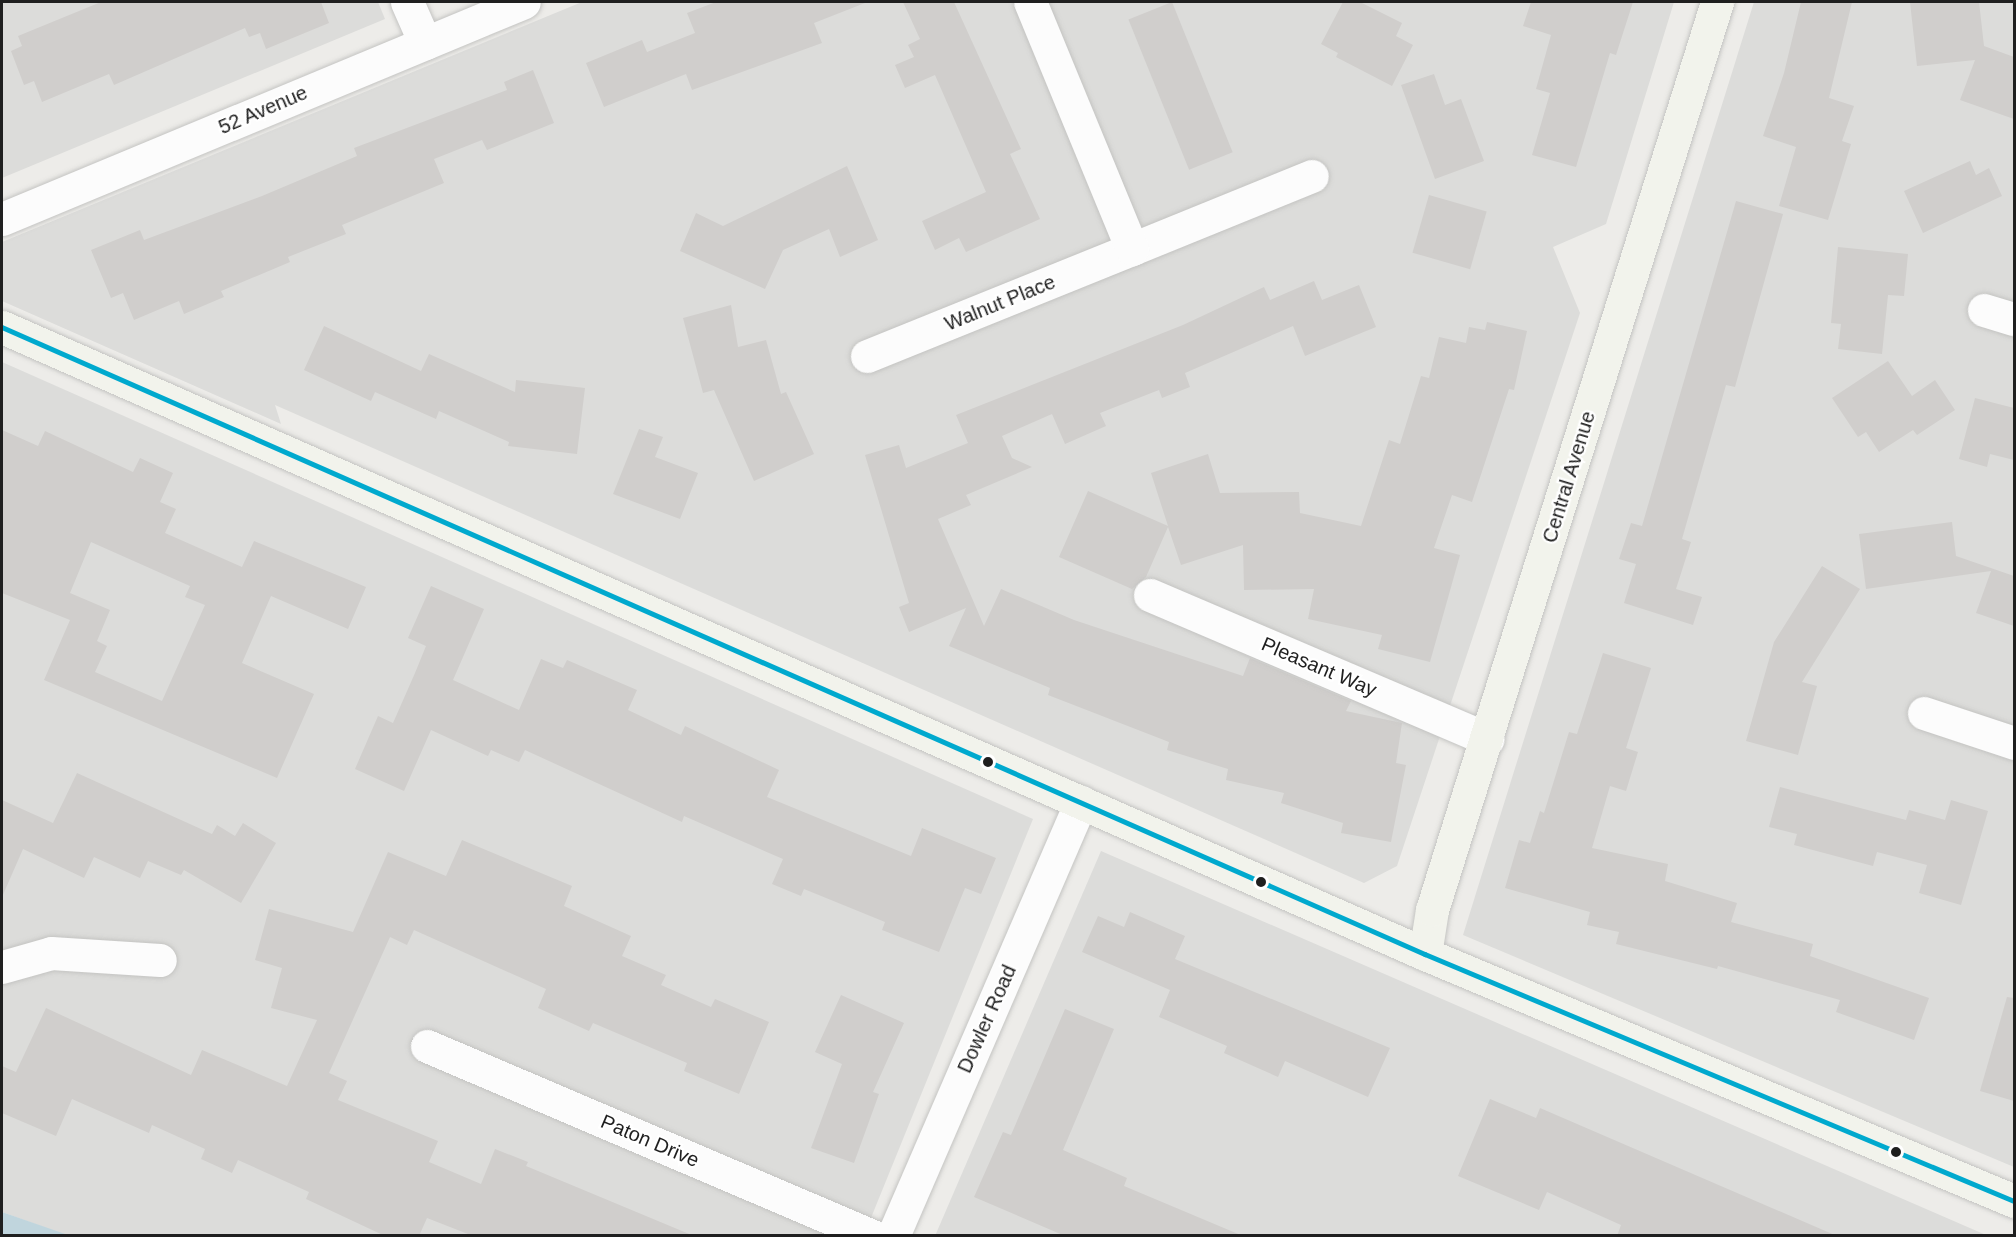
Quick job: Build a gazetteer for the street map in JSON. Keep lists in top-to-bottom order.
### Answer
{
  "streets": {
    "street": [
      "52 Avenue",
      "Walnut Place",
      "Central Avenue",
      "Pleasant Way",
      "Dowler Road",
      "Paton Drive"
    ]
  },
  "crossings": [
    ["Central Avenue", "Pleasant Way"]
  ]
}
